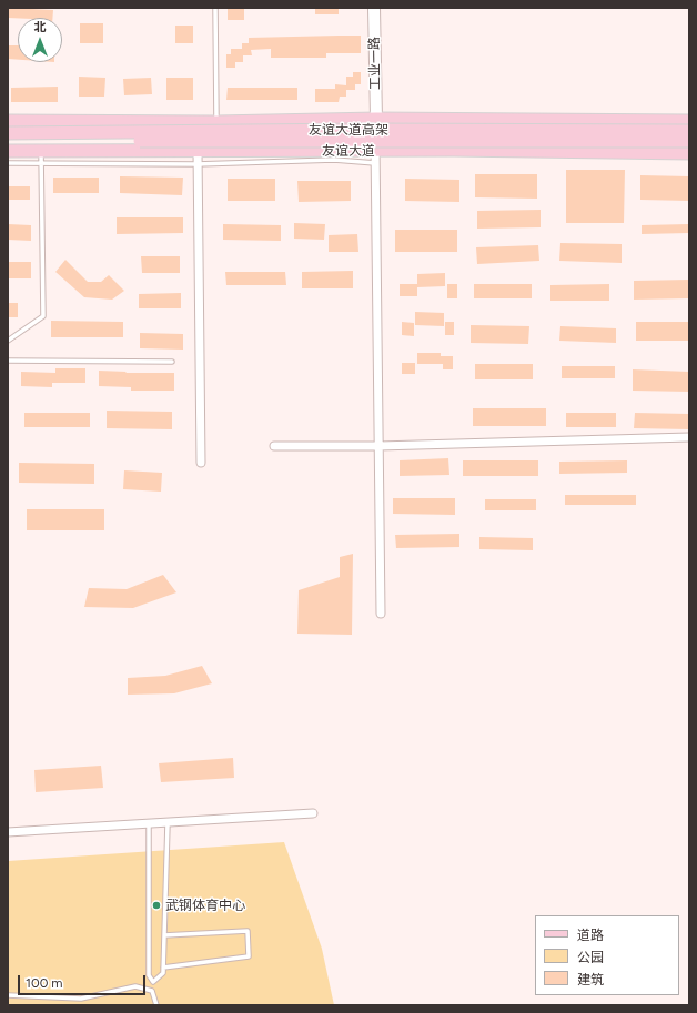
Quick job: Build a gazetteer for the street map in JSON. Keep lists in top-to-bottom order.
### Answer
{
  "streets": {
    "main road": ["工业一路", "友谊大道高架", "友谊大道"]
  },
  "places": ["武钢体育中心"],
  "legend": ["道路", "公园", "建筑"],
  "scale_bar": "100 m",
  "north": "top"
}
